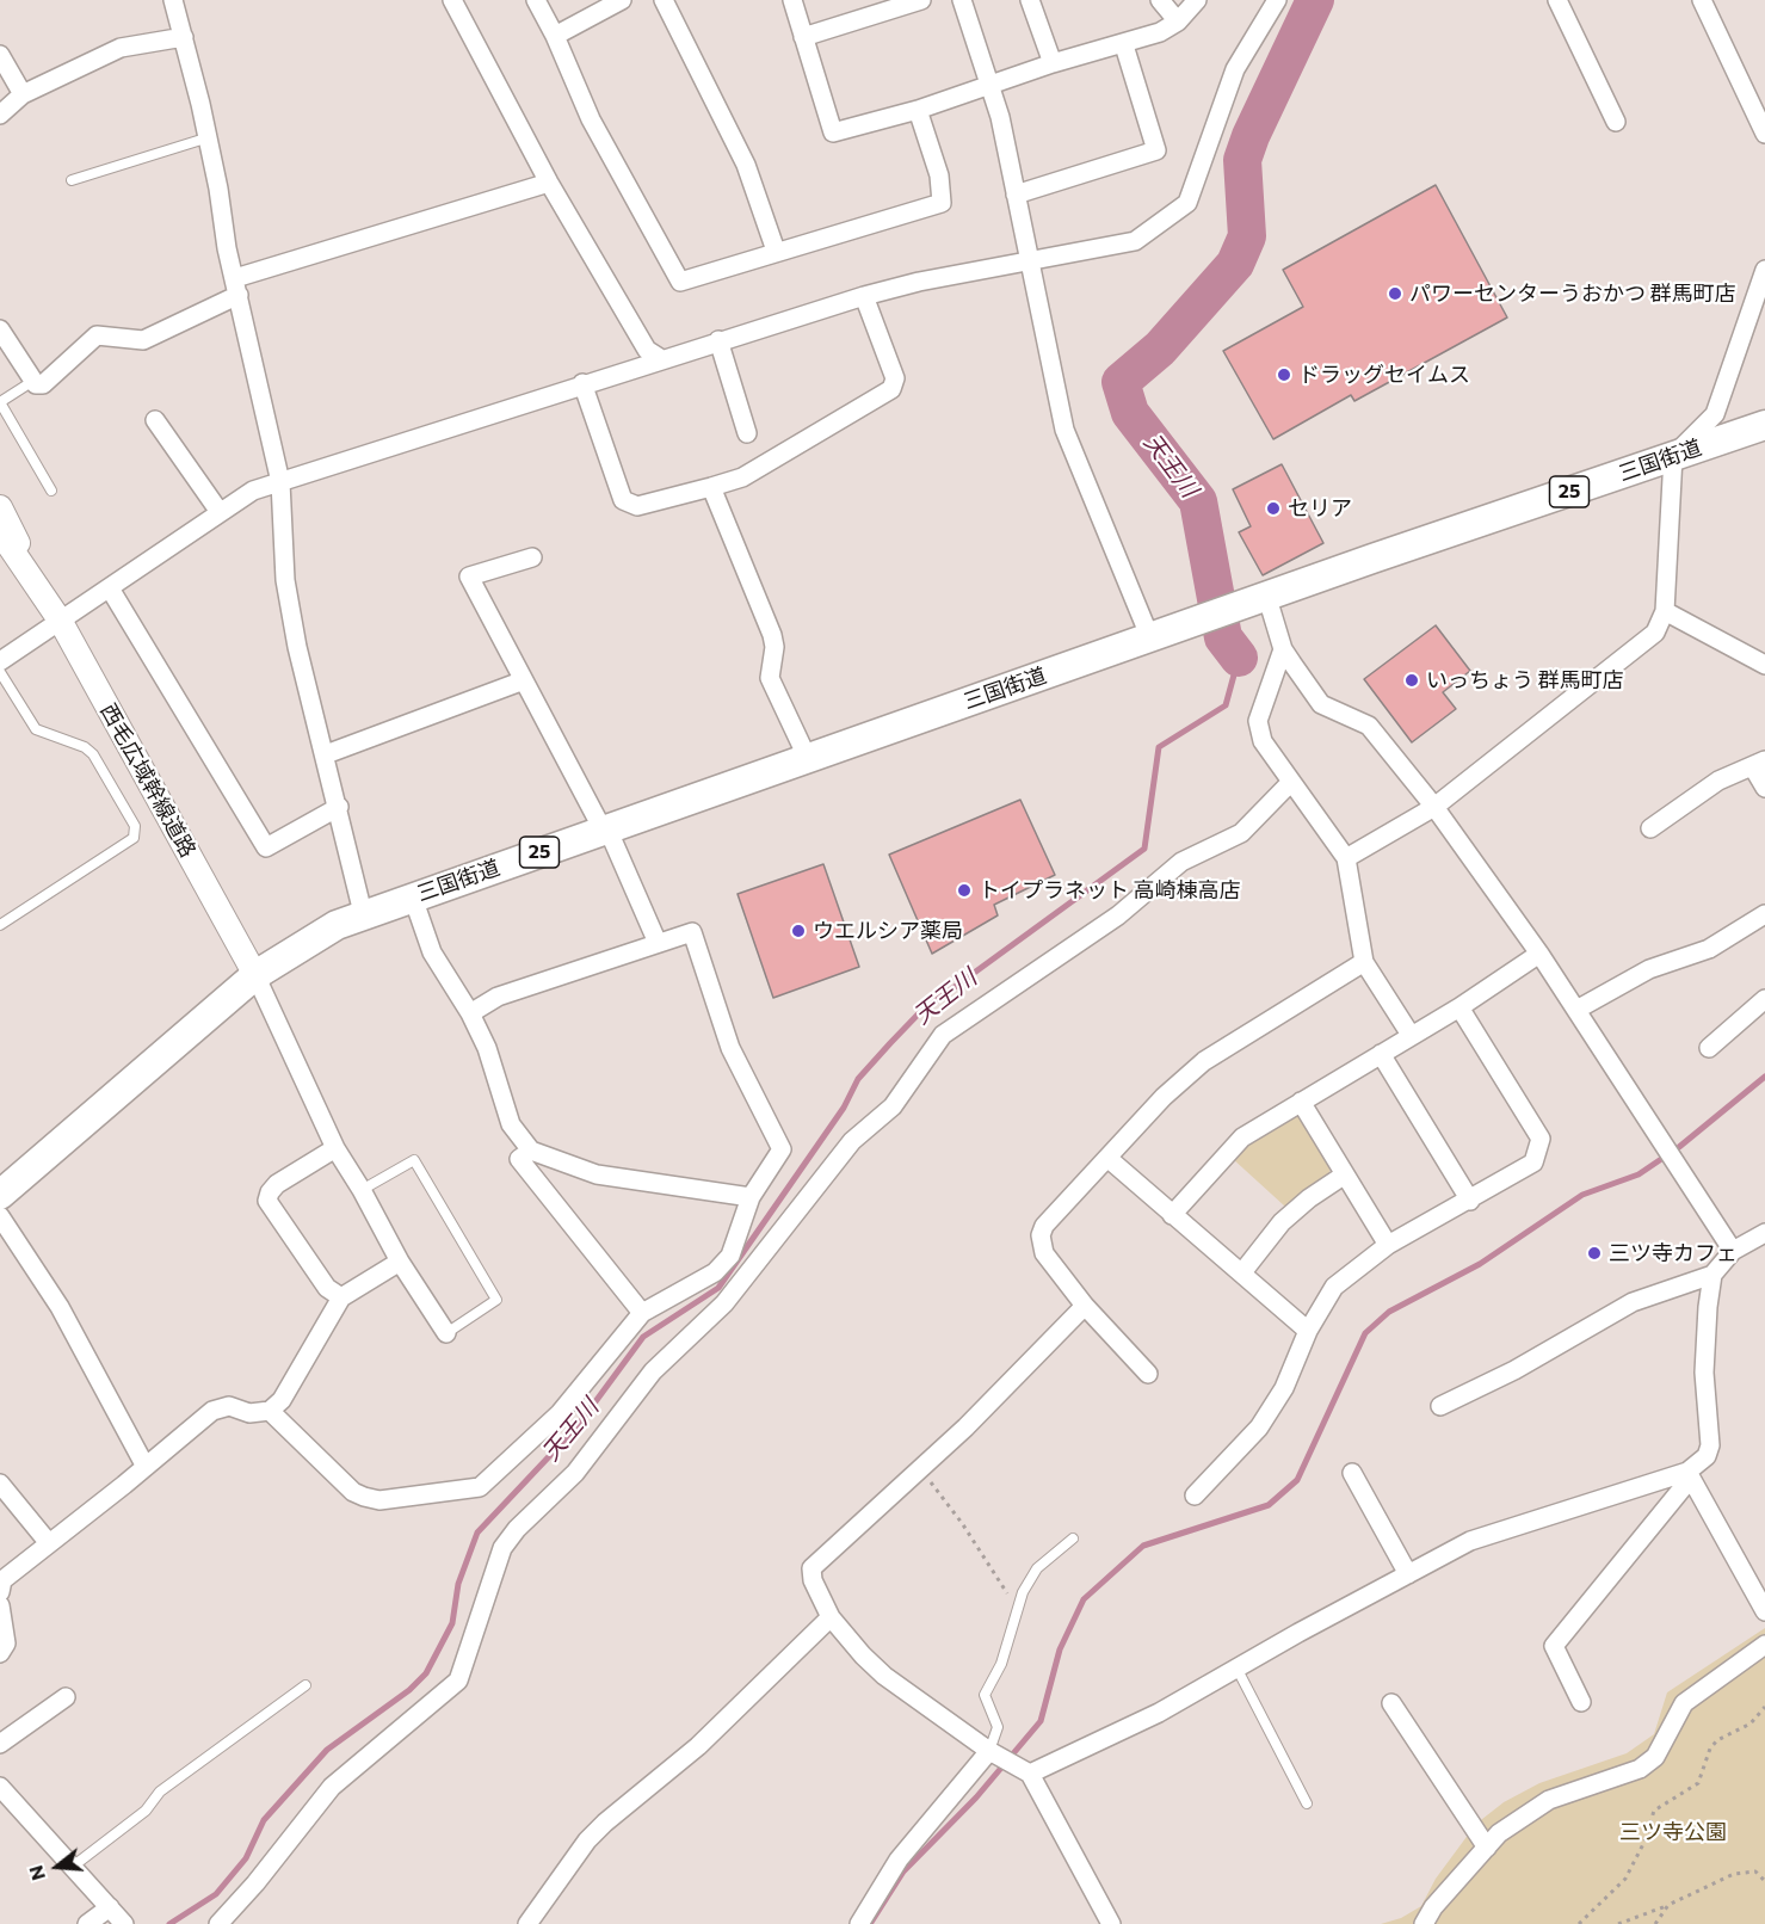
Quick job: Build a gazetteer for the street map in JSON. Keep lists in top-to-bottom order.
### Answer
{
  "streets": {
    "main road": ["三国街道", "25"],
    "street": ["西毛広域幹線道路"]
  },
  "crossings": [
    ["三国街道", "西毛広域幹線道路"]
  ],
  "water": ["天王川"],
  "parks": ["三ツ寺公園"],
  "places": [
    "パワーセンターうおかつ 群馬町店",
    "ドラッグセイムス",
    "セリア",
    "いっちょう 群馬町店",
    "トイプラネット 高崎棟高店",
    "ウエルシア薬局",
    "三ツ寺カフェ"
  ],
  "north": "left"
}
